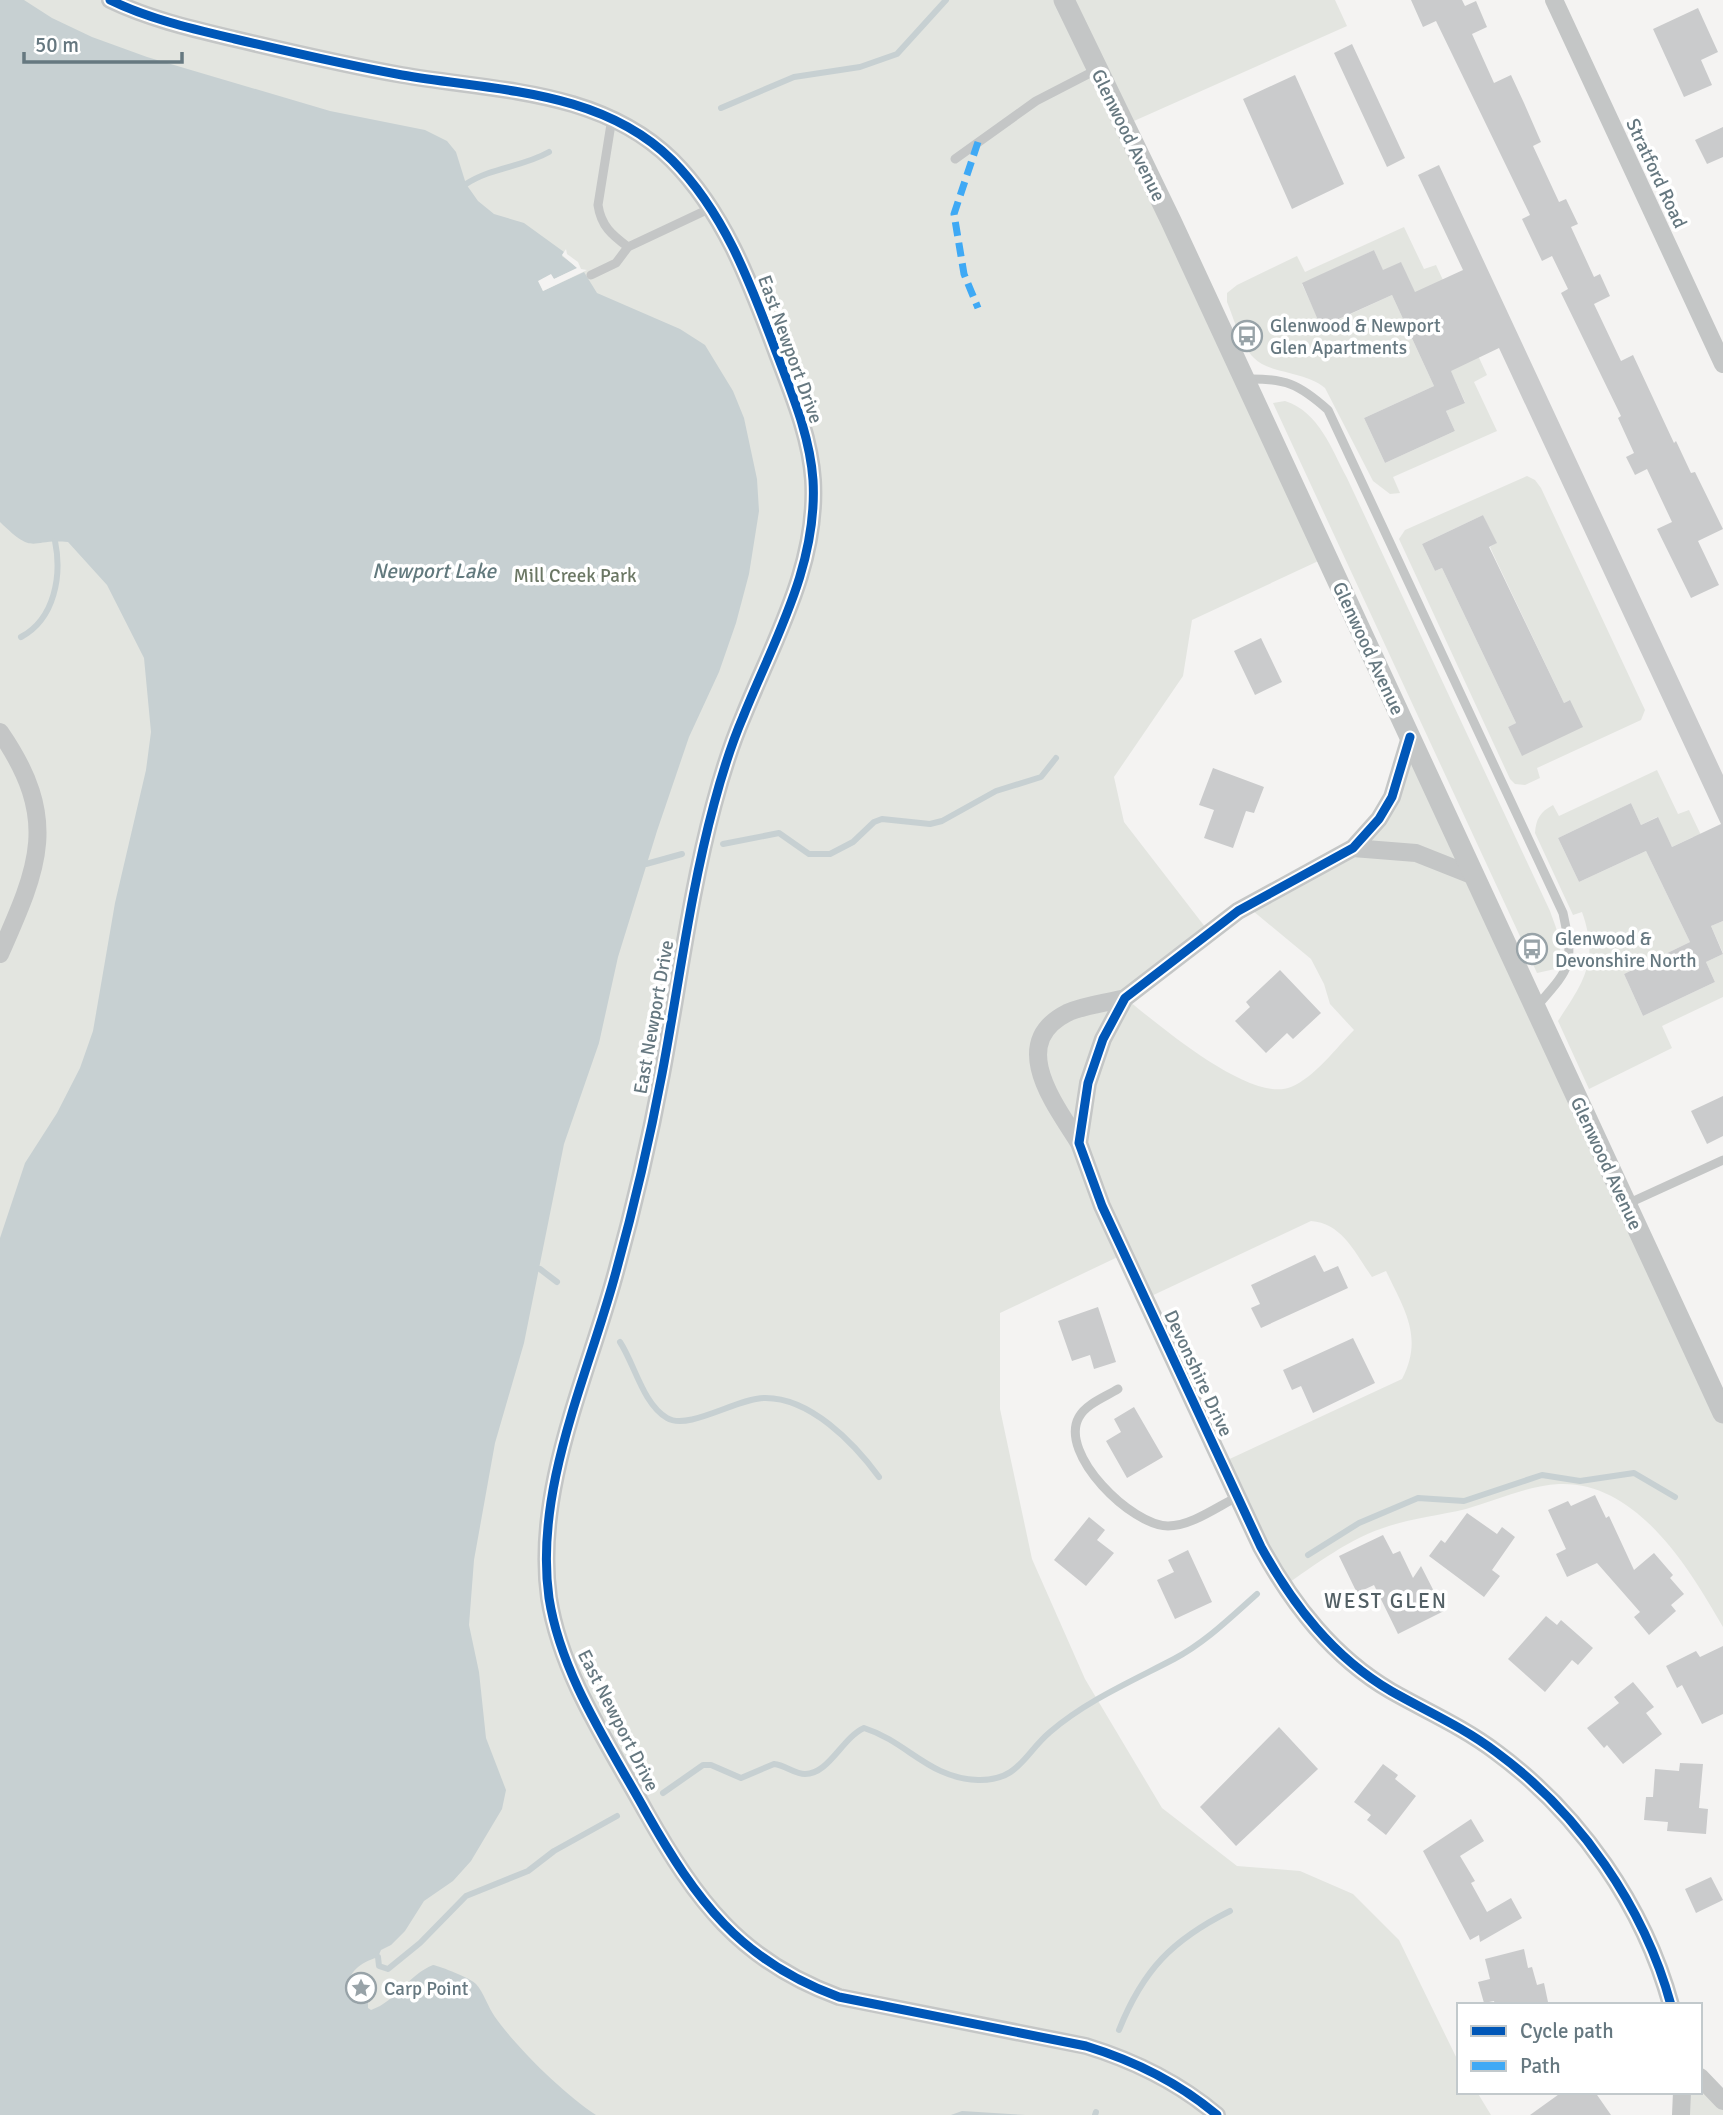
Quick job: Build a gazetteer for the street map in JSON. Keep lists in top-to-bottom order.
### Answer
{
  "streets": {
    "street": [
      "Glenwood Avenue",
      "Stratford Road",
      "East Newport Drive",
      "Devonshire Drive"
    ]
  },
  "crossings": [
    ["Glenwood Avenue", "Devonshire Drive"]
  ],
  "districts": ["WEST GLEN"],
  "water": ["Newport Lake"],
  "parks": ["Mill Creek Park"],
  "places": {
    "bus stop": ["Glenwood & Newport Glen Apartments", "Glenwood & Devonshire North"],
    "place": ["Carp Point"]
  },
  "legend": ["Cycle path", "Path"],
  "scale_bar": "50 m"
}
